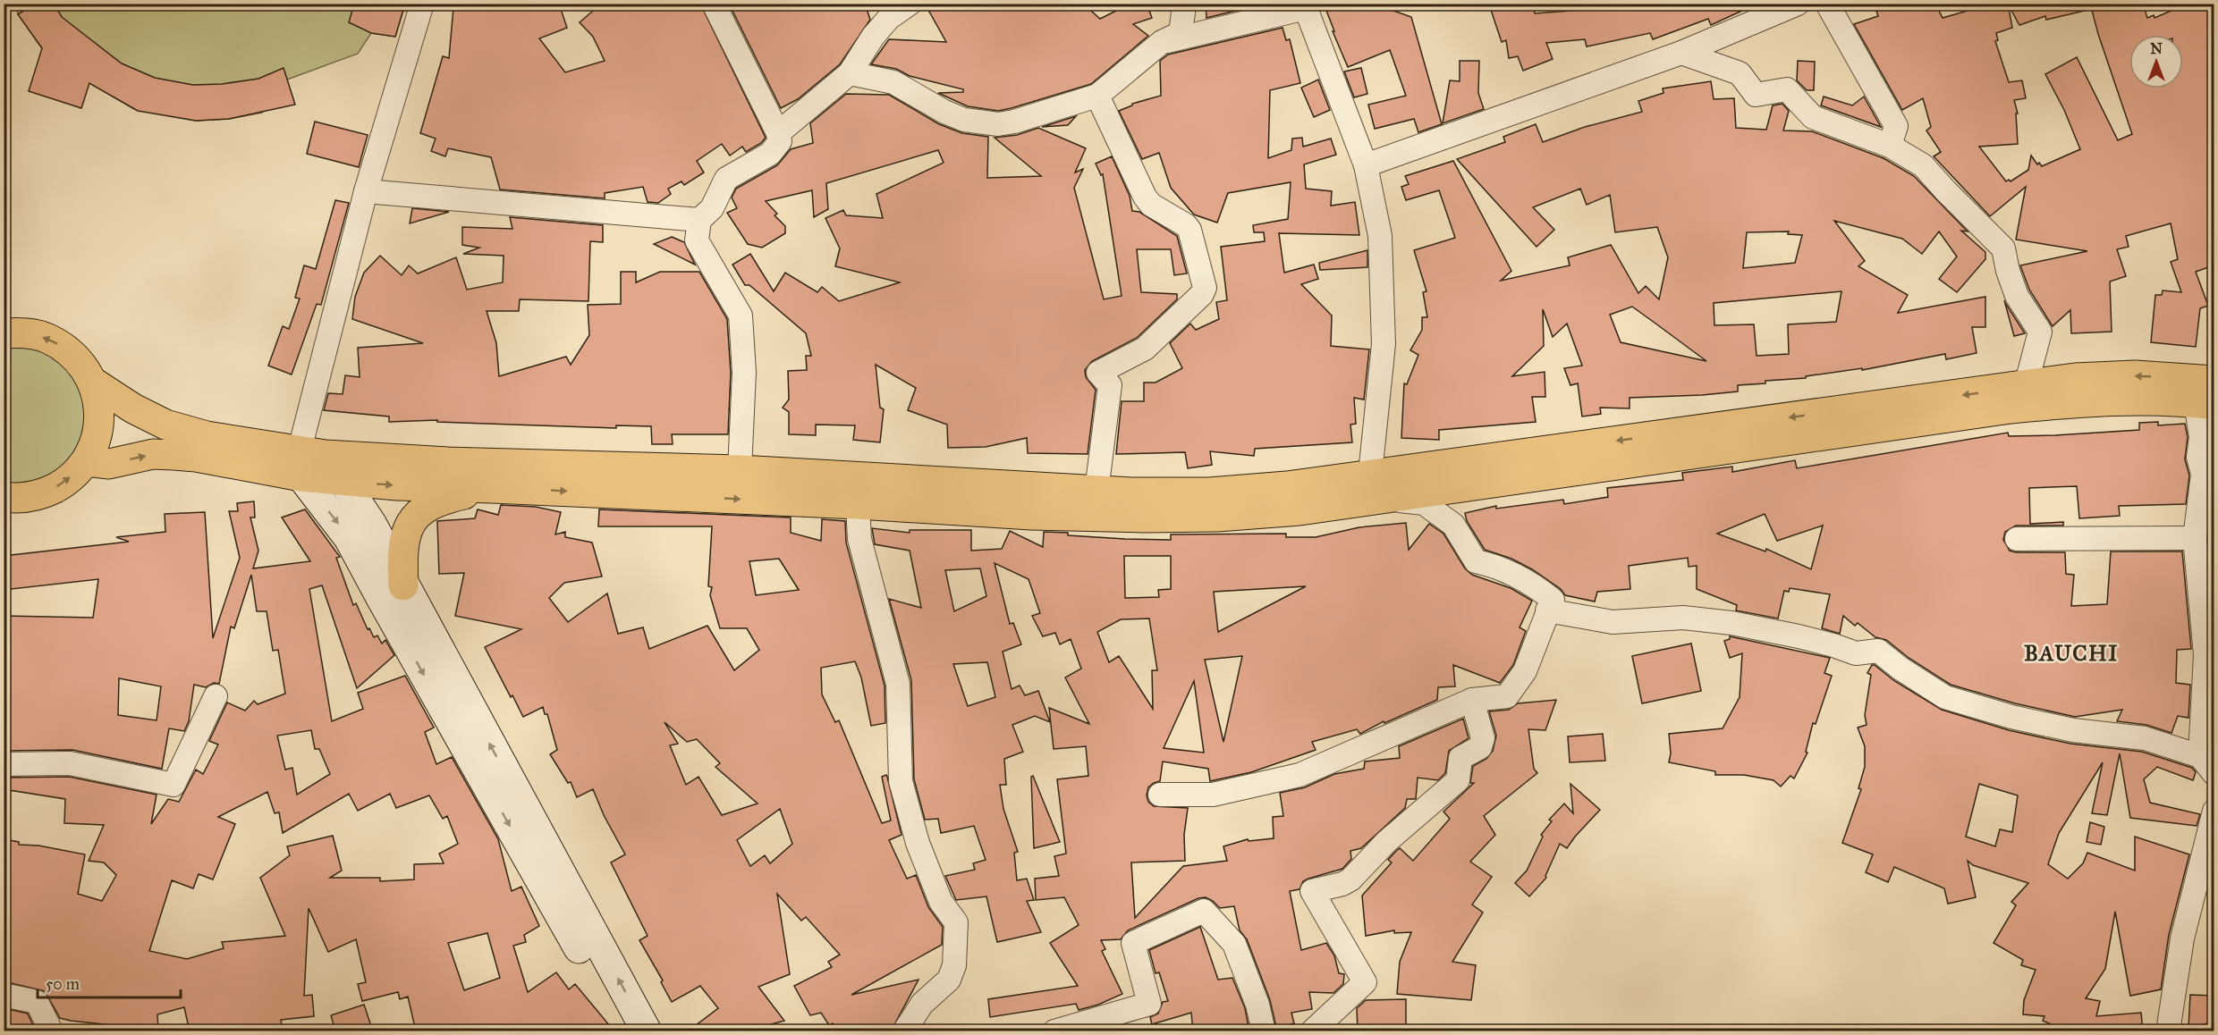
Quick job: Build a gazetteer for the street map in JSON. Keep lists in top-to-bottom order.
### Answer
{
  "districts": ["BAUCHI"],
  "scale_bar": "50 m",
  "north": "top"
}
